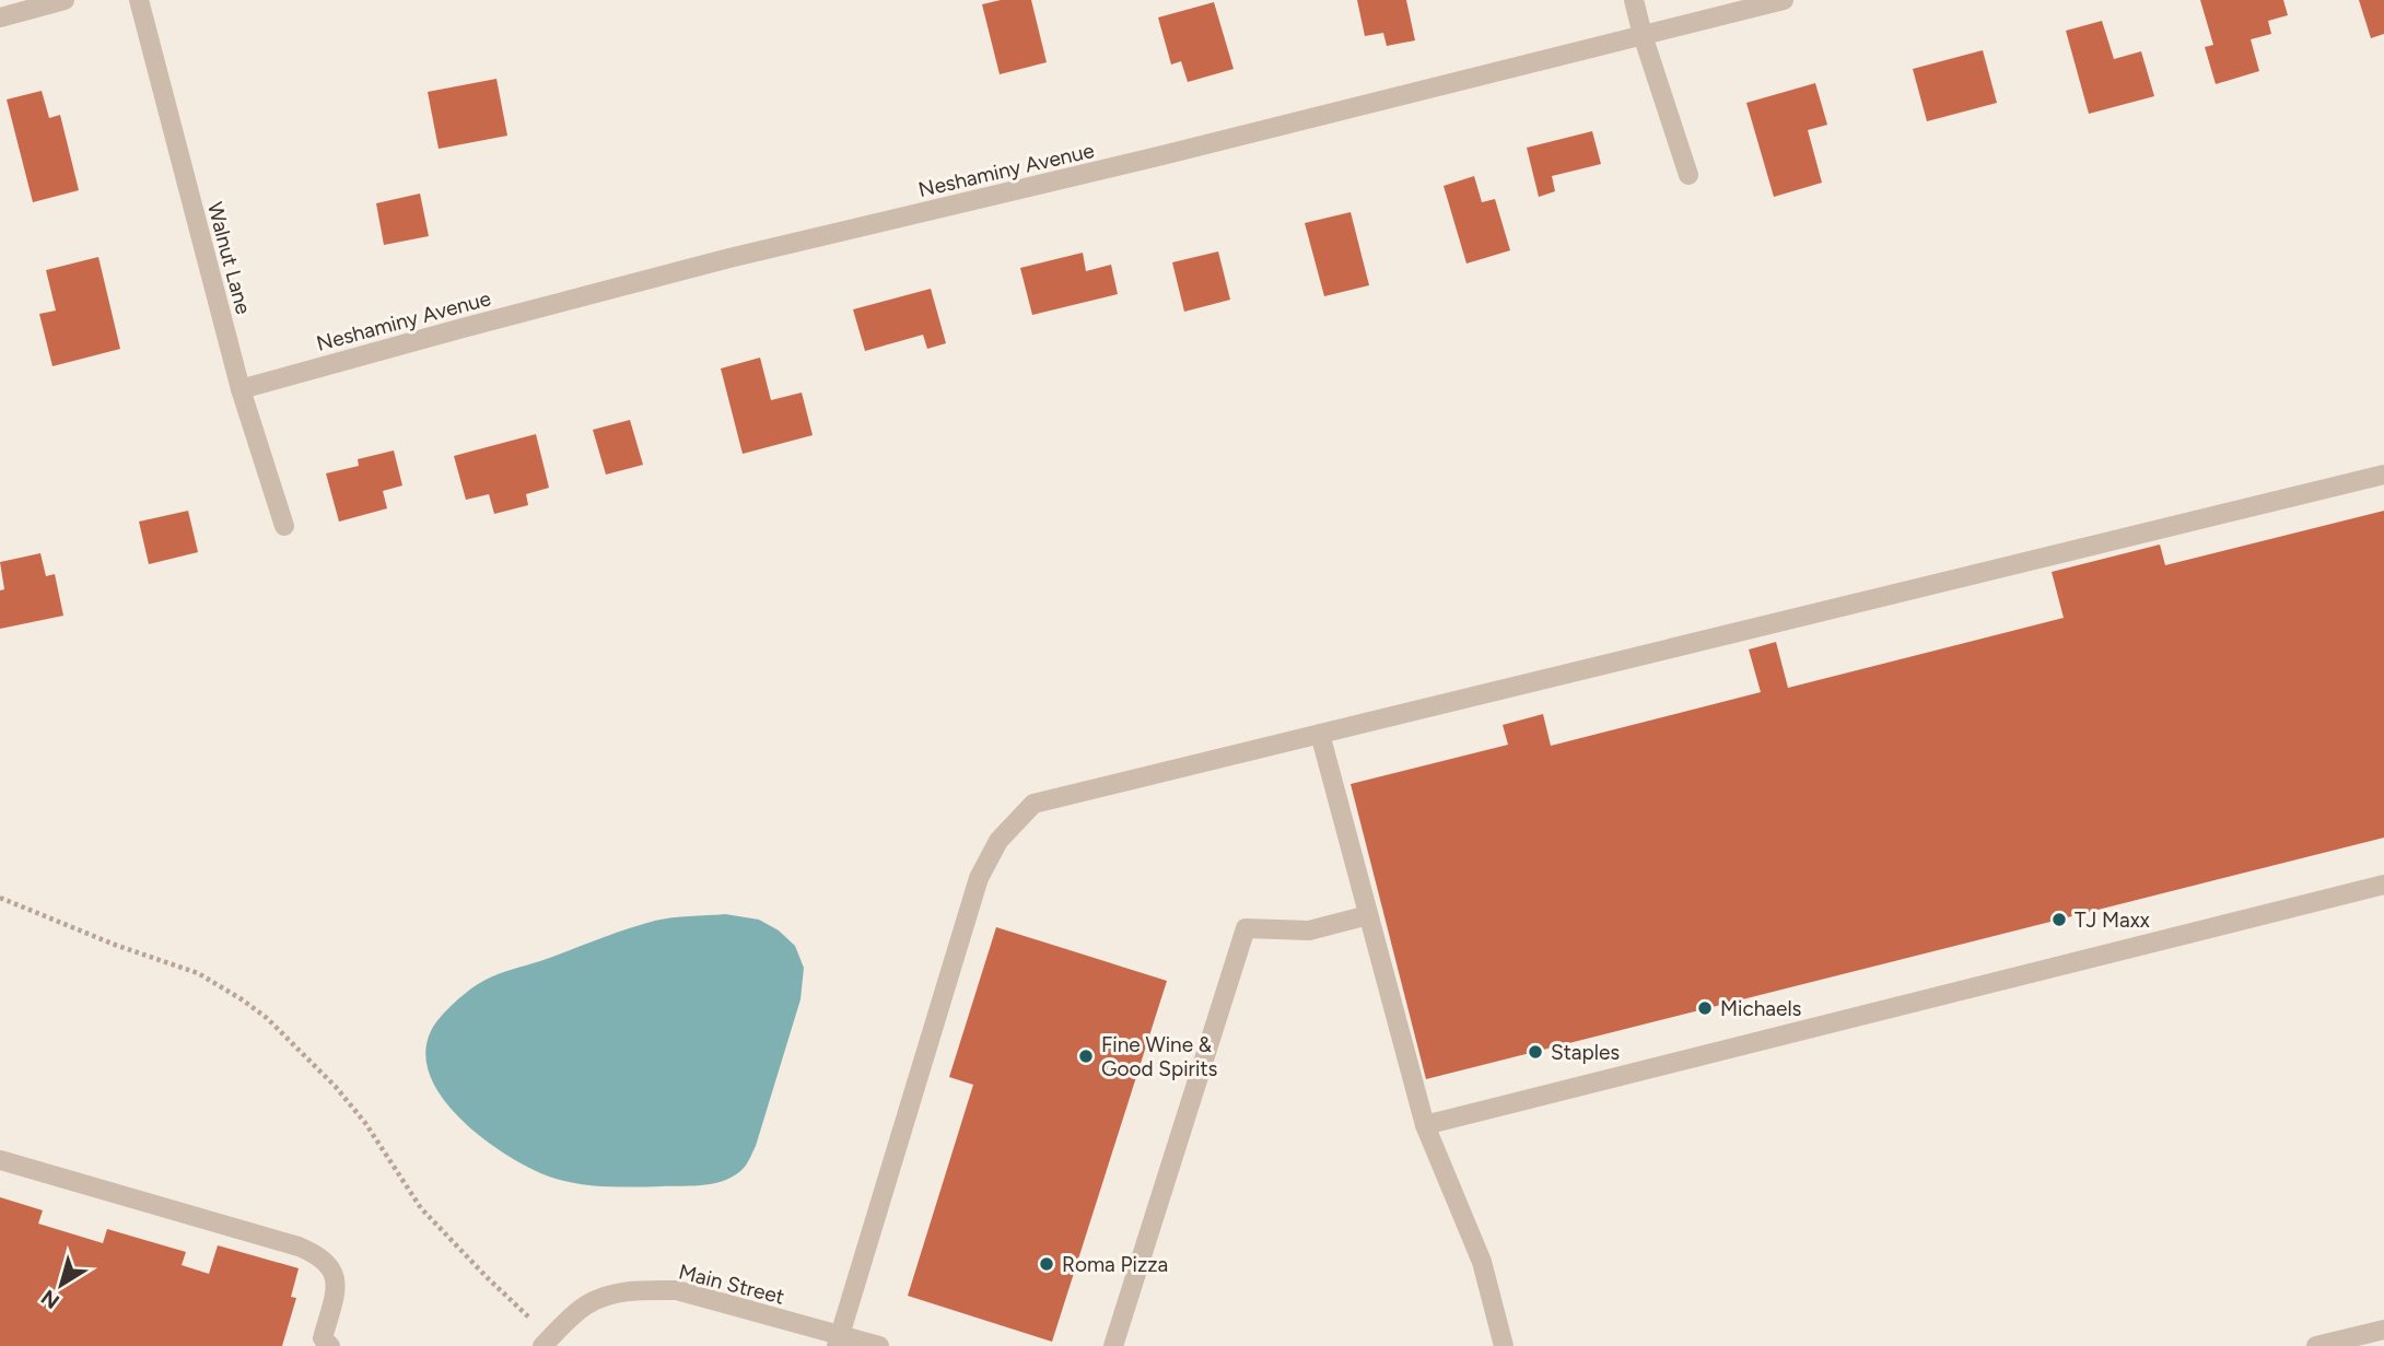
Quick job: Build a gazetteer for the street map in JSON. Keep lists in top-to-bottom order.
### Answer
{
  "streets": {
    "street": ["Neshaminy Avenue", "Walnut Lane", "Main Street"]
  },
  "crossings": [
    ["Neshaminy Avenue", "Walnut Lane"]
  ],
  "places": [
    "TJ Maxx",
    "Michaels",
    "Staples",
    "Fine Wine & Good Spirits",
    "Roma Pizza"
  ],
  "north": "bottom left"
}
